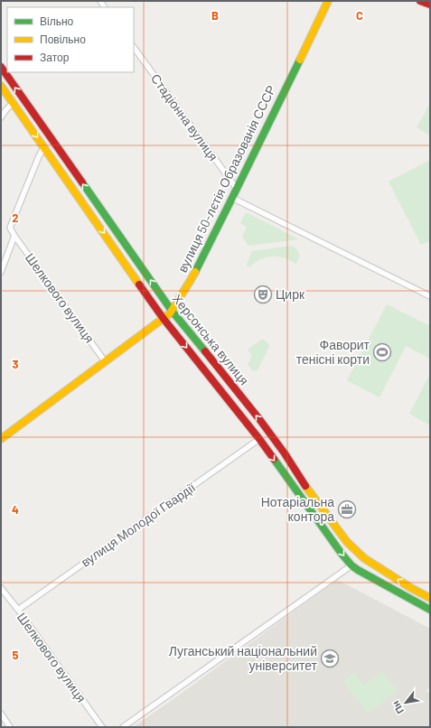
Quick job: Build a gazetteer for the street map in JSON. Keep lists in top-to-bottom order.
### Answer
{
  "streets": {
    "street": [
      "Стадіонна вулиця",
      "вулиця 50-лєтія Образованія СССР",
      "Шелкового вулиця",
      "Херсонська вулиця",
      "вулиця Молодої Гвардії"
    ]
  },
  "crossings": [
    ["Стадіонна вулиця", "вулиця 50-лєтія Образованія СССР"],
    ["вулиця 50-лєтія Образованія СССР", "Шелкового вулиця"],
    ["вулиця 50-лєтія Образованія СССР", "Херсонська вулиця"],
    ["Шелкового вулиця", "Херсонська вулиця"],
    ["Шелкового вулиця", "вулиця Молодої Гвардії"],
    ["Херсонська вулиця", "вулиця Молодої Гвардії"]
  ],
  "places": {
    "theatre": ["Цирк"],
    "sports": ["Фаворит тенісні корти"],
    "office": ["Нотаріальна контора"],
    "school or university": ["Луганський національний університет"]
  },
  "legend": ["Вільно", "Повільно", "Затор"],
  "north": "bottom left",
  "grid": {
    "columns": ["B", "C"],
    "rows": [
      "2",
      "3",
      "4",
      "5"
    ]
  }
}
